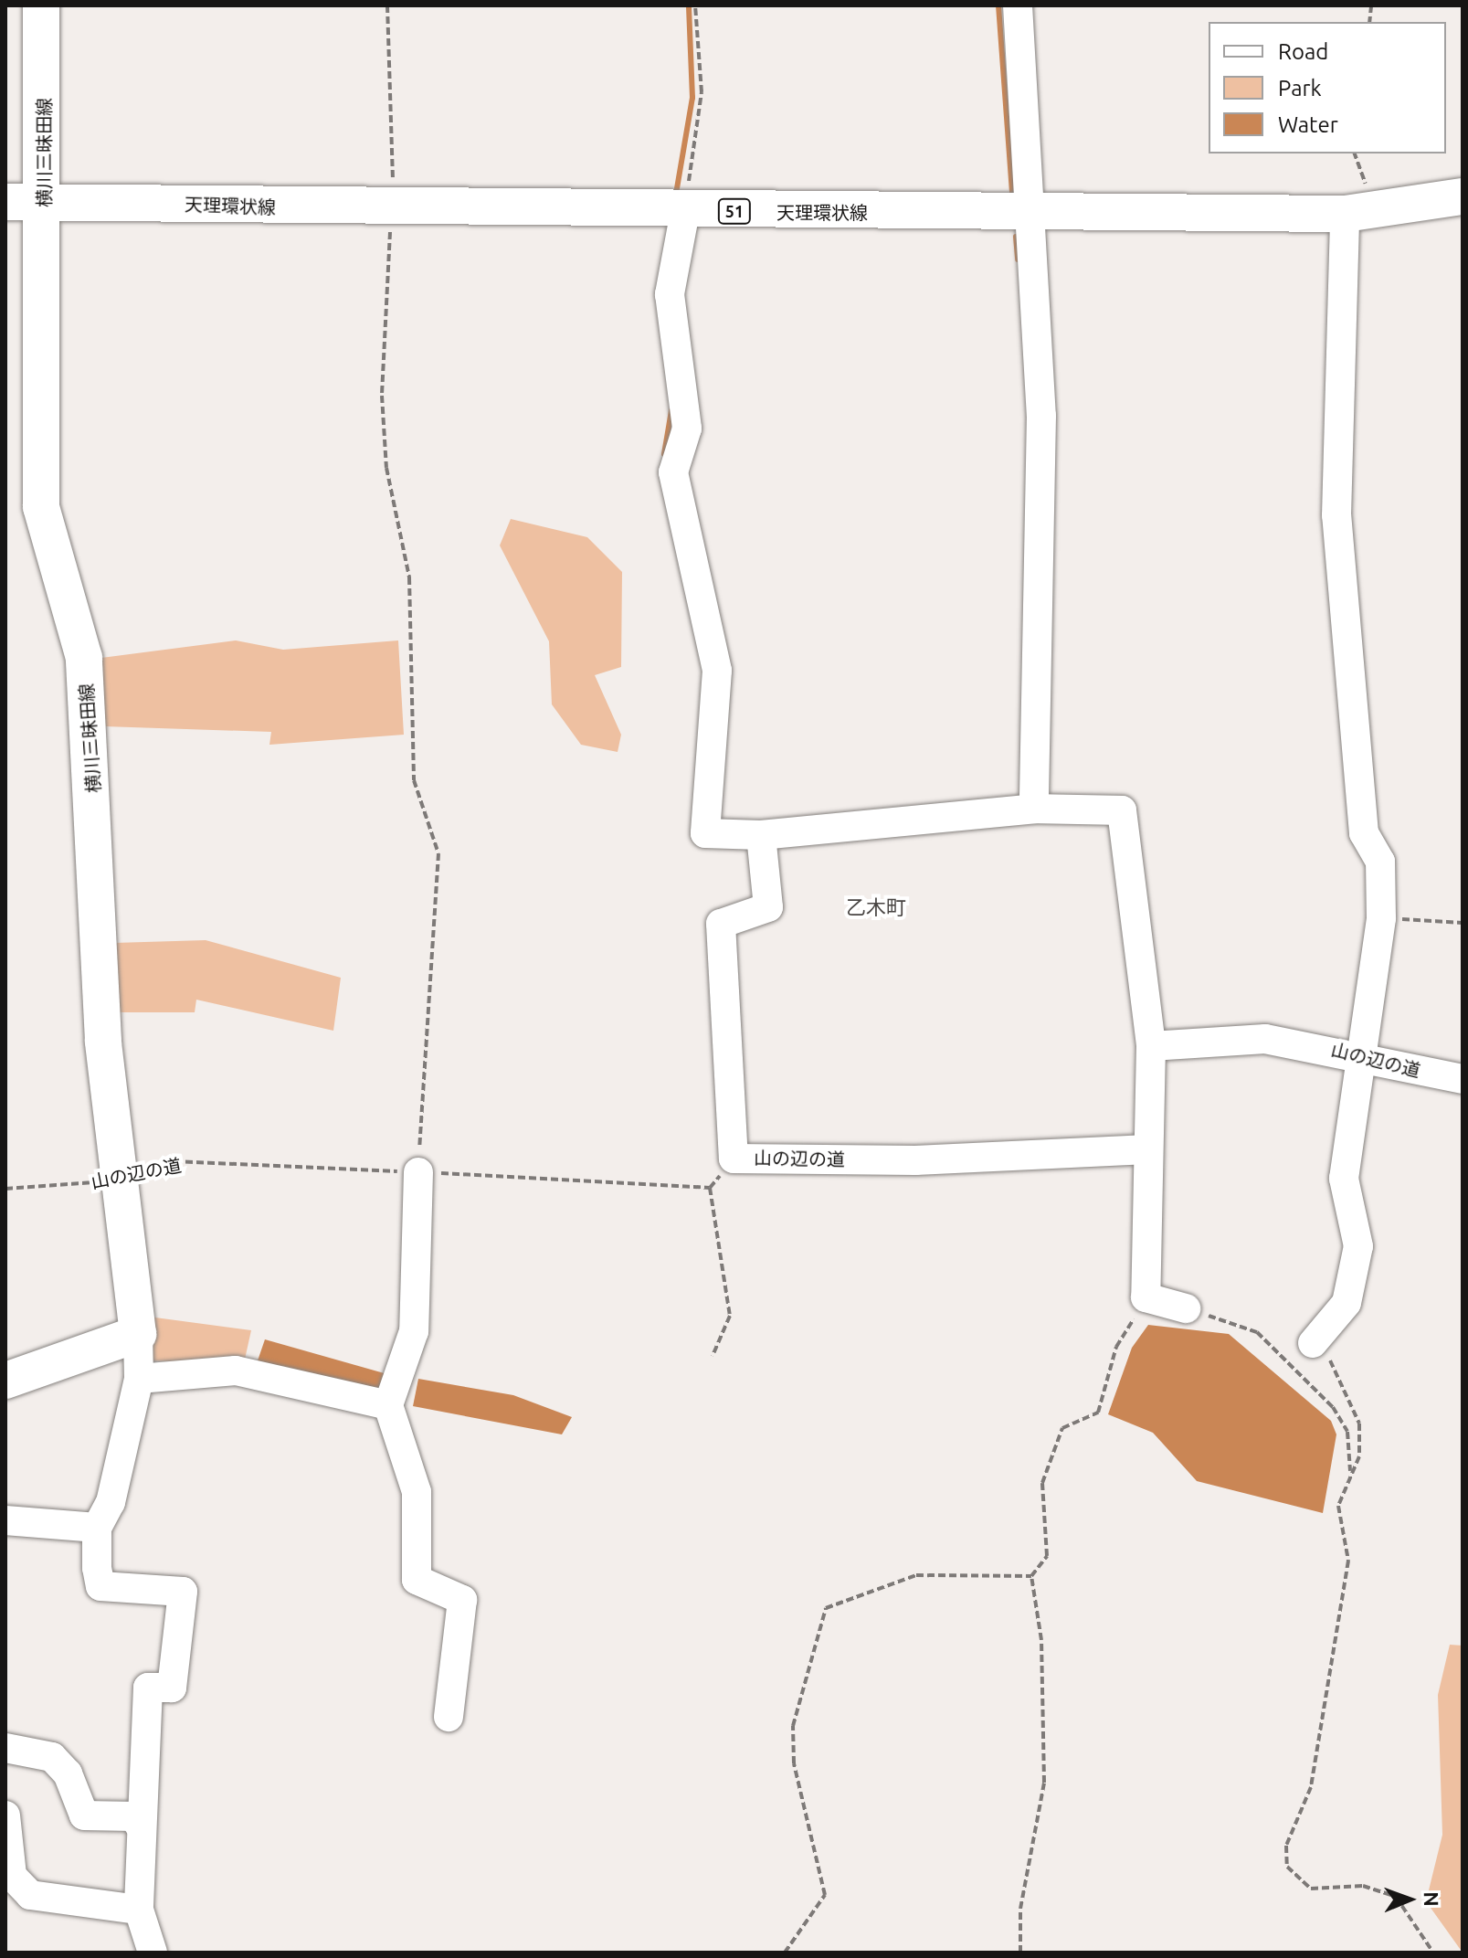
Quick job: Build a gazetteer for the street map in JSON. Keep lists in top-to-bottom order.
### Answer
{
  "streets": {
    "main road": ["横川三昧田線", "天理環状線", "51"],
    "street": ["山の辺の道"]
  },
  "crossings": [
    ["横川三昧田線", "天理環状線"],
    ["横川三昧田線", "山の辺の道"]
  ],
  "districts": ["乙木町"],
  "legend": ["Road", "Park", "Water"],
  "north": "right"
}
